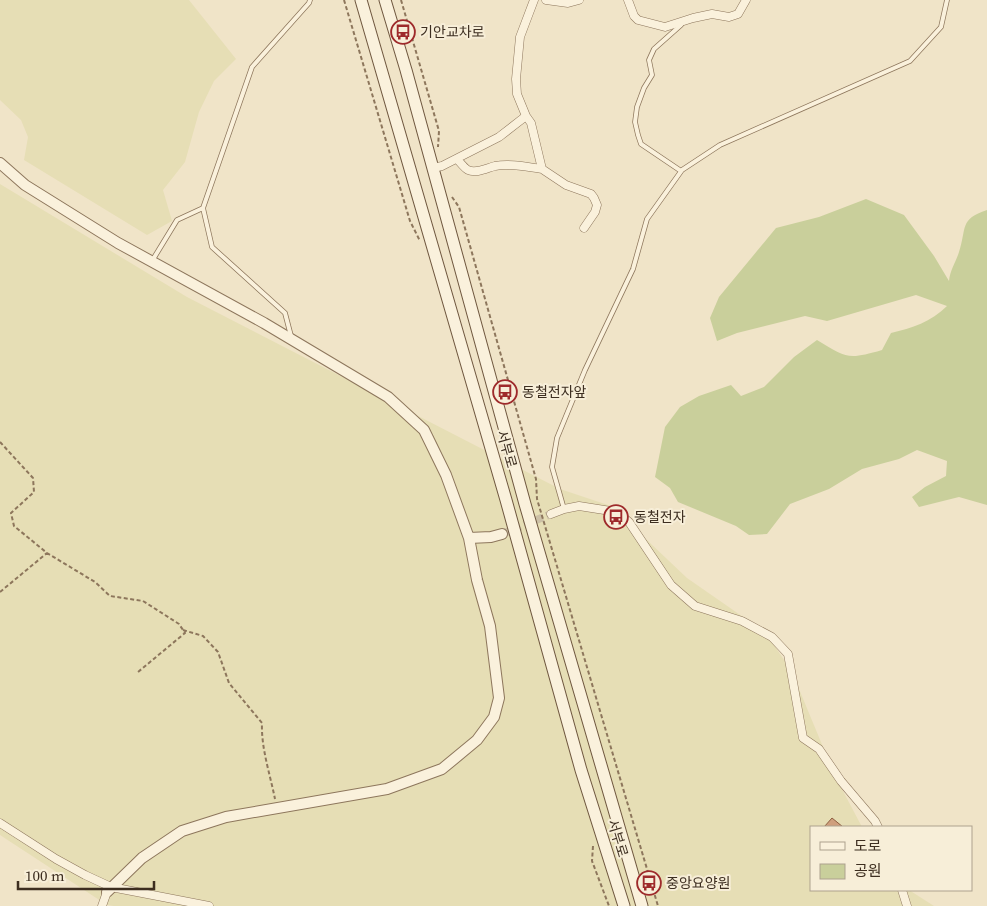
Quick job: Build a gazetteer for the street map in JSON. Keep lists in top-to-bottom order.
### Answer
{
  "streets": {
    "main road": ["서부로"]
  },
  "places": {
    "bus stop": [
      "기안교차로",
      "동철전자앞",
      "동철전자",
      "중앙요양원"
    ]
  },
  "legend": ["도로", "공원"],
  "scale_bar": "100 m"
}
